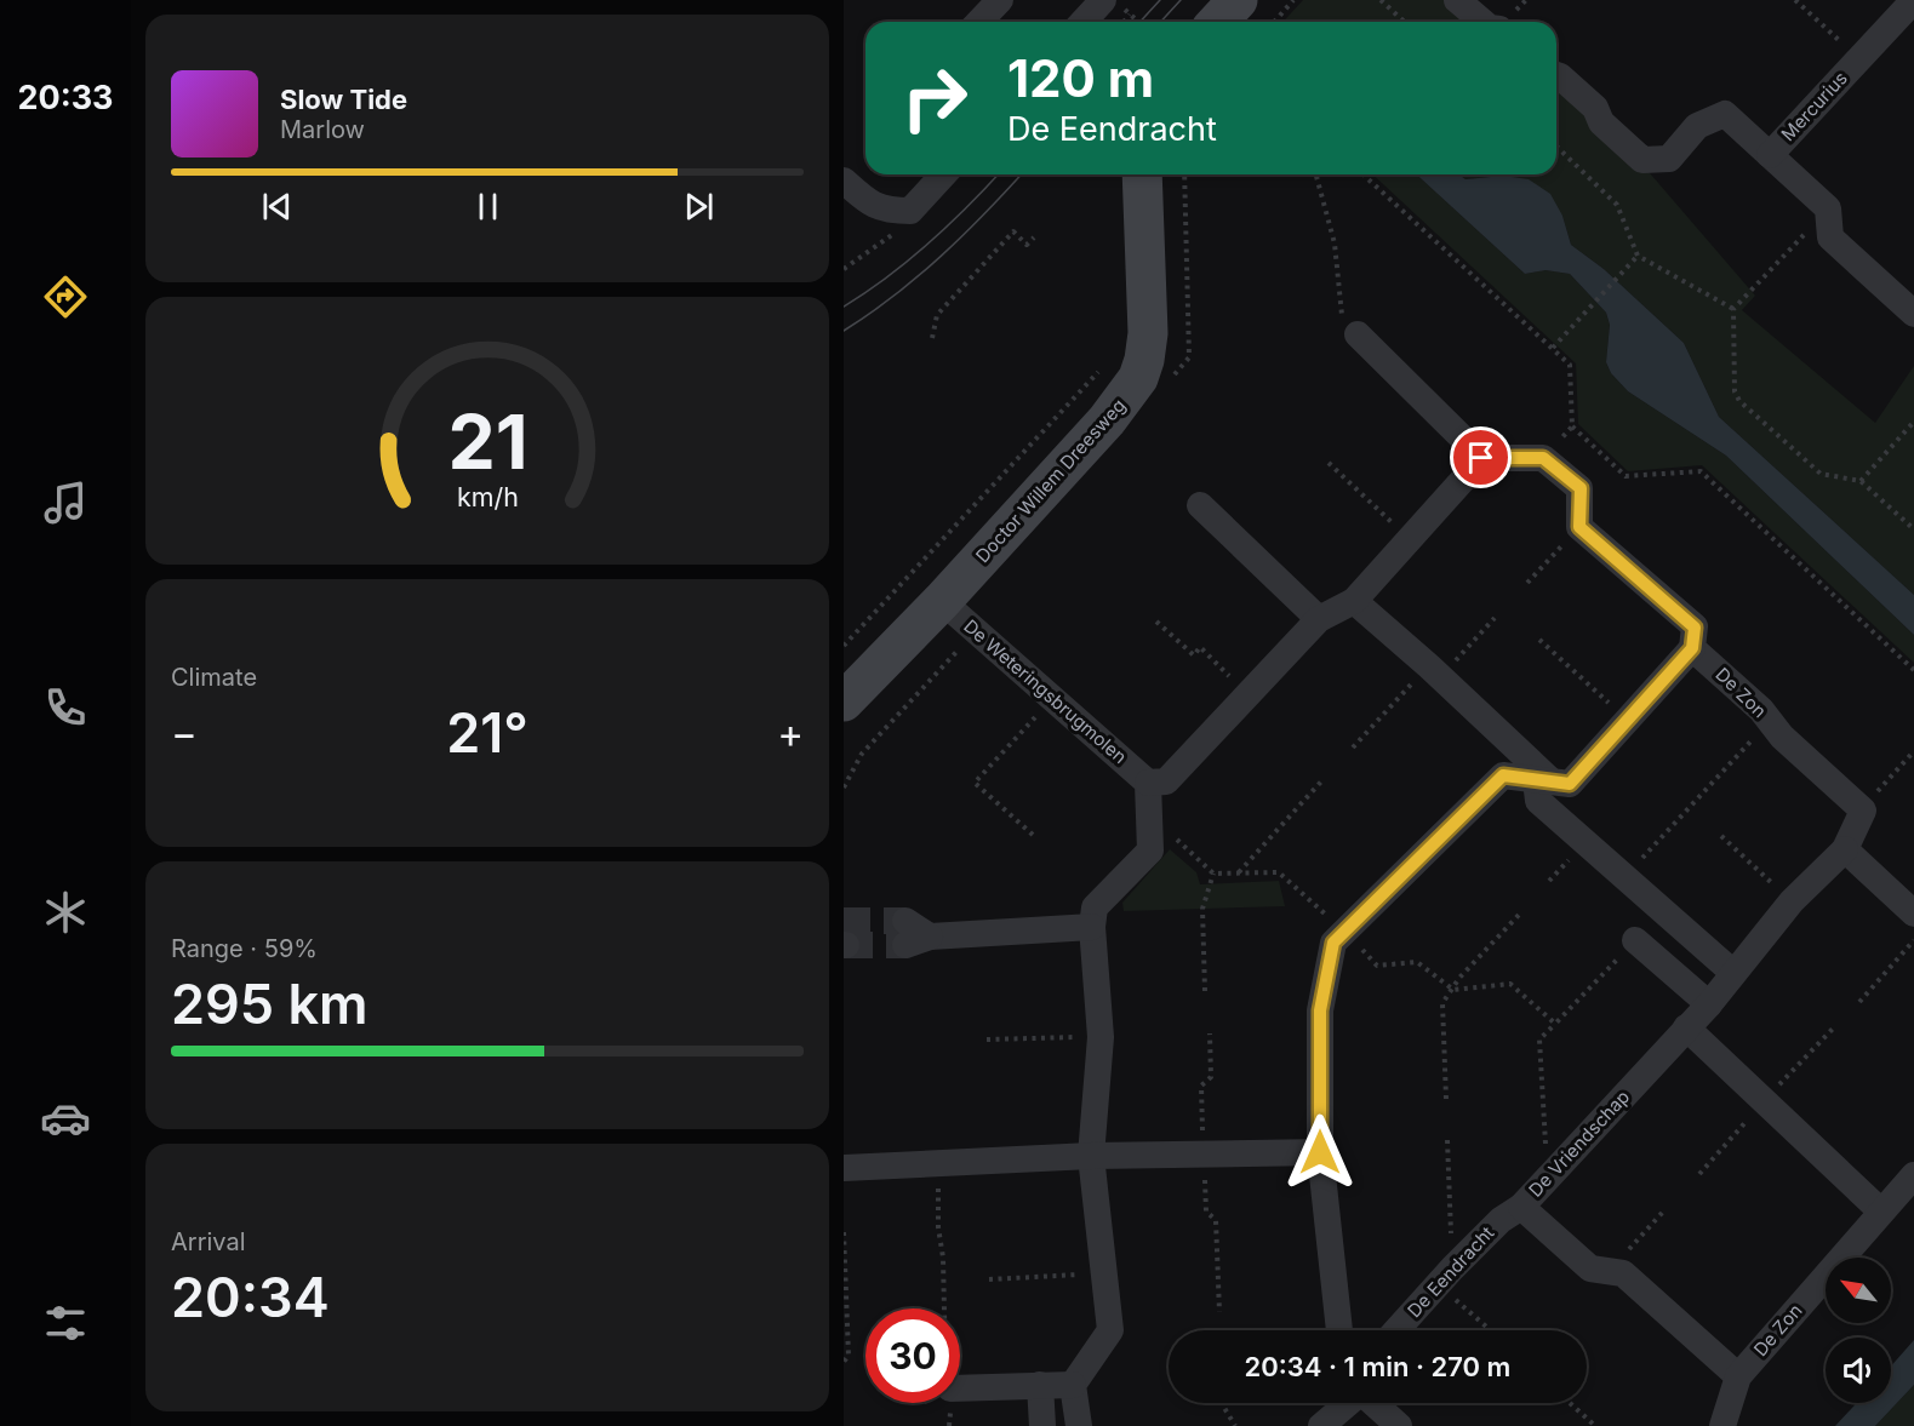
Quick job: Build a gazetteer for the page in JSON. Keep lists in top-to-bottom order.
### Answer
{
  "streets": {
    "street": [
      "Mercurius",
      "Doctor Willem Dreesweg",
      "De Weteringsbrugmolen",
      "De Zon",
      "De Vriendschap",
      "De Eendracht"
    ]
  },
  "crossings": [
    ["Doctor Willem Dreesweg", "De Weteringsbrugmolen"],
    ["De Zon", "De Vriendschap"],
    ["De Vriendschap", "De Eendracht"]
  ],
  "north": "top left",
  "page": {
    "tabs": "20:33",
    "turn": ["120 m", "De Eendracht"],
    "song": ["Slow Tide", "Marlow"],
    "tile": [
      "Climate",
      ["Range · 59%", "295 km"],
      ["Arrival", "20:34"]
    ],
    "heat": ["−", "21°", "+"],
    "limit": "30",
    "trip": "20:34 · 1 min · 270 m",
    "gauge": ["21", "km/h"]
  }
}
